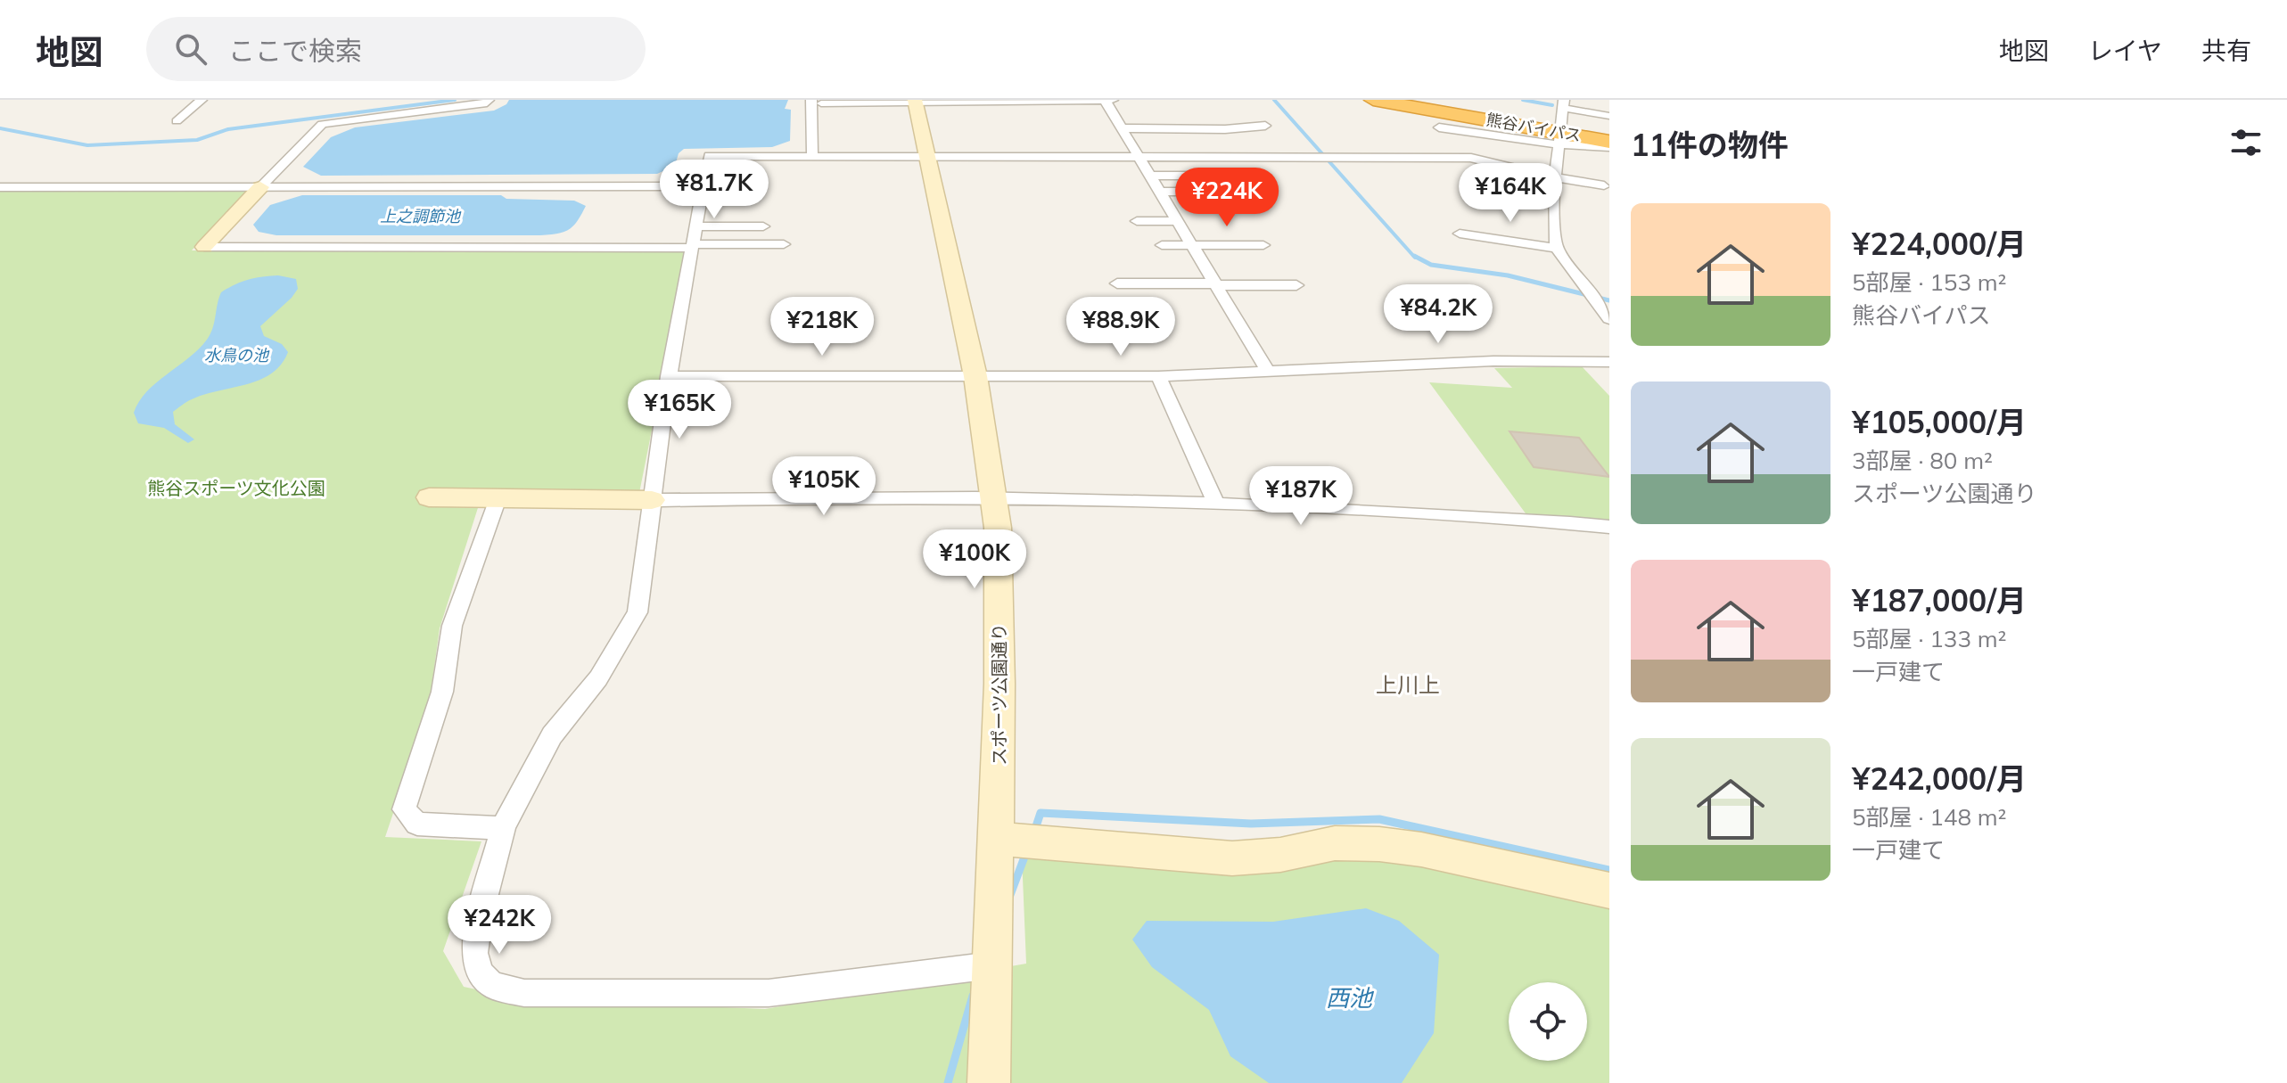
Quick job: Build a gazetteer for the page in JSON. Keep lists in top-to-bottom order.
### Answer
{
  "streets": {
    "highway": ["熊谷バイパス"],
    "street": ["スポーツ公園通り"]
  },
  "districts": ["上川上"],
  "water": ["上之調節池", "水鳥の池", "西池"],
  "parks": ["熊谷スポーツ文化公園"],
  "page": {
    "header": "地図",
    "search": "ここで検索",
    "nav": ["地図", "レイヤ", "共有"],
    "heading": "11件の物件",
    "price": [
      "¥81.7K",
      "¥164K",
      "¥224K",
      "¥84.2K",
      "¥218K",
      "¥88.9K",
      "¥165K",
      "¥105K",
      "¥187K",
      "¥100K",
      "¥242K"
    ],
    "list": [
      {
        "name": "¥224,000/月",
        "note": "5部屋 · 153 m² · 熊谷バイパス"
      },
      {
        "name": "¥105,000/月",
        "note": "3部屋 · 80 m² · スポーツ公園通り"
      },
      {
        "name": "¥187,000/月",
        "note": "5部屋 · 133 m² · 一戸建て"
      },
      {
        "name": "¥242,000/月",
        "note": "5部屋 · 148 m² · 一戸建て"
      }
    ]
  }
}
